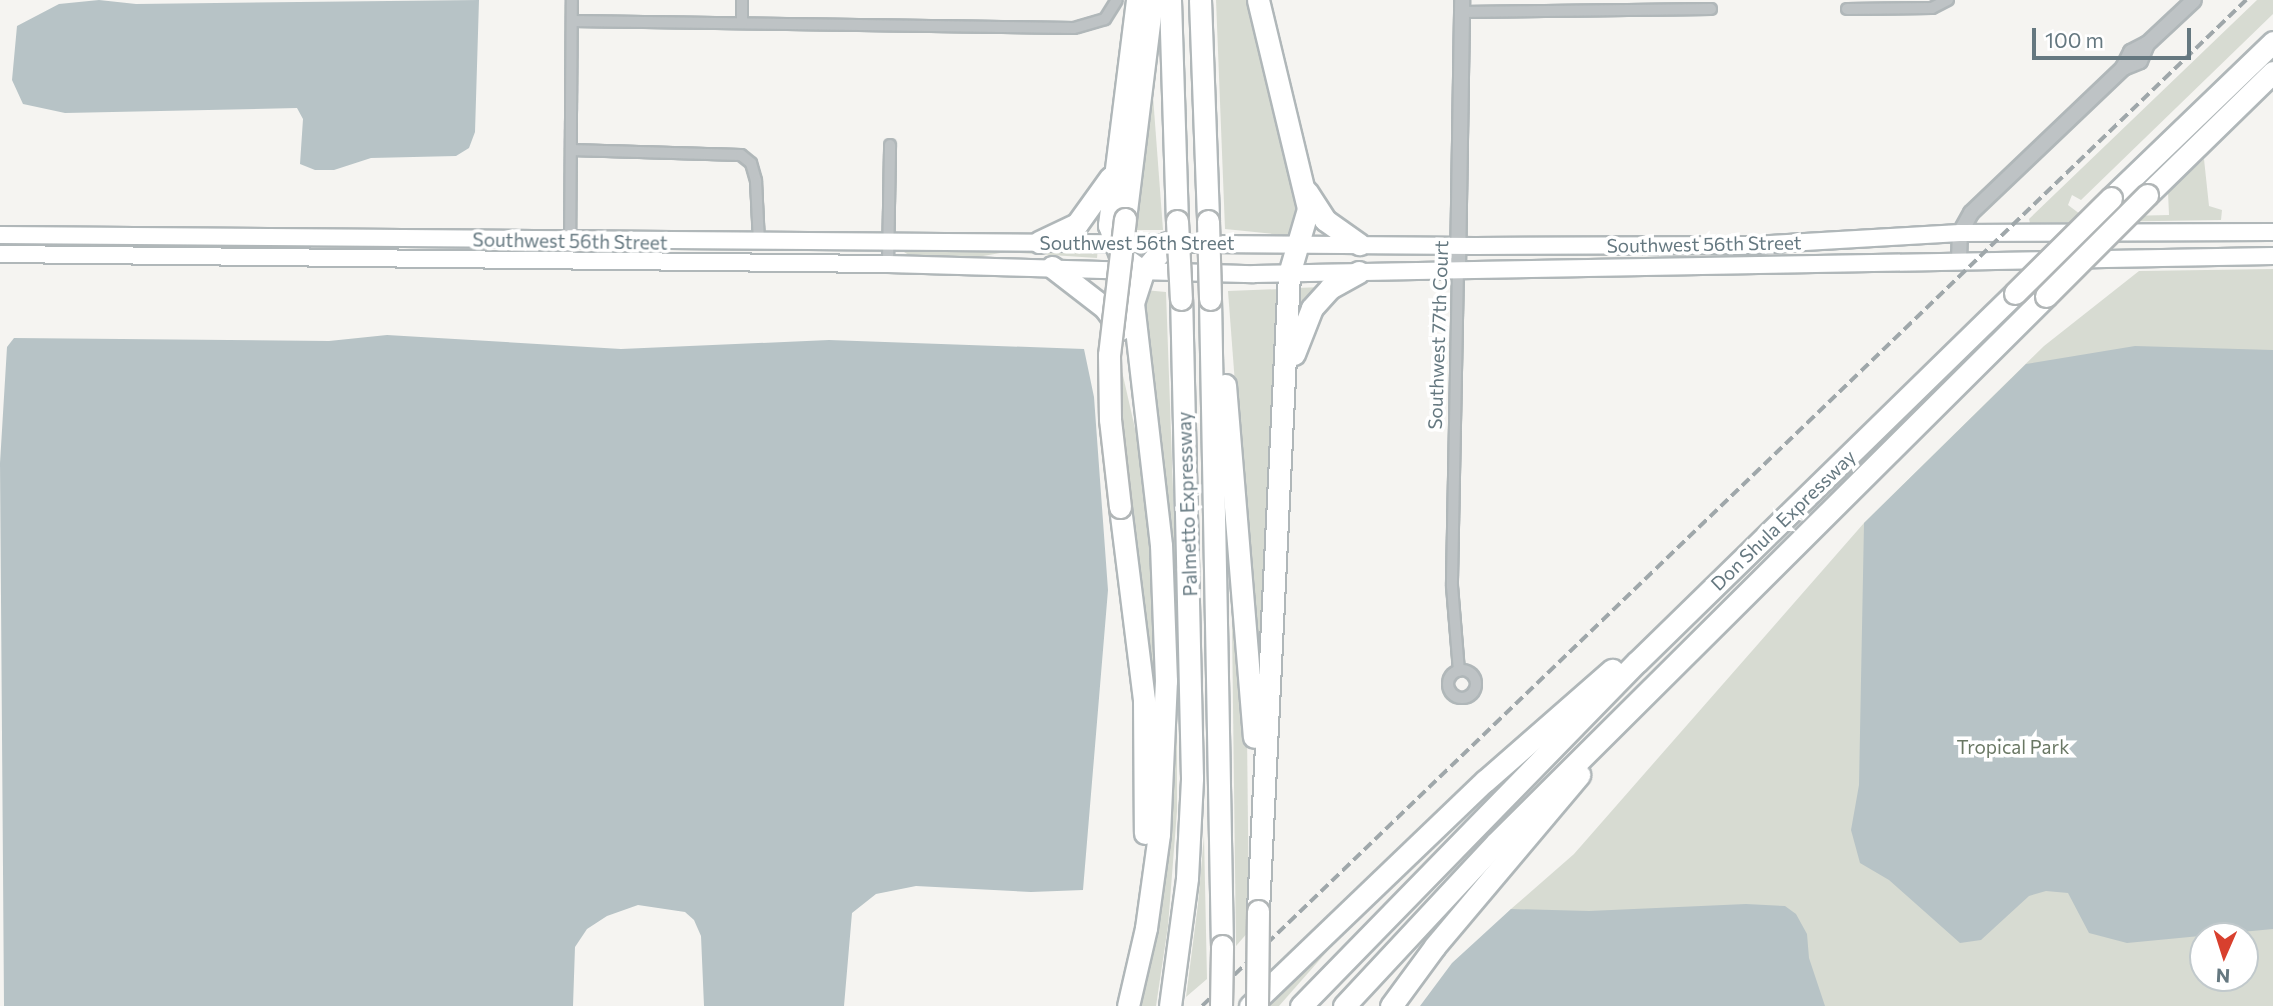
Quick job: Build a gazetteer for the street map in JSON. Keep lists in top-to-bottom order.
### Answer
{
  "streets": {
    "highway": ["Palmetto Expressway", "Don Shula Expressway"],
    "main road": ["Southwest 56th Street"],
    "street": ["Southwest 77th Court"]
  },
  "crossings": [
    ["Southwest 56th Street", "Southwest 77th Court"]
  ],
  "parks": ["Tropical Park"],
  "scale_bar": "100 m",
  "north": "bottom"
}
